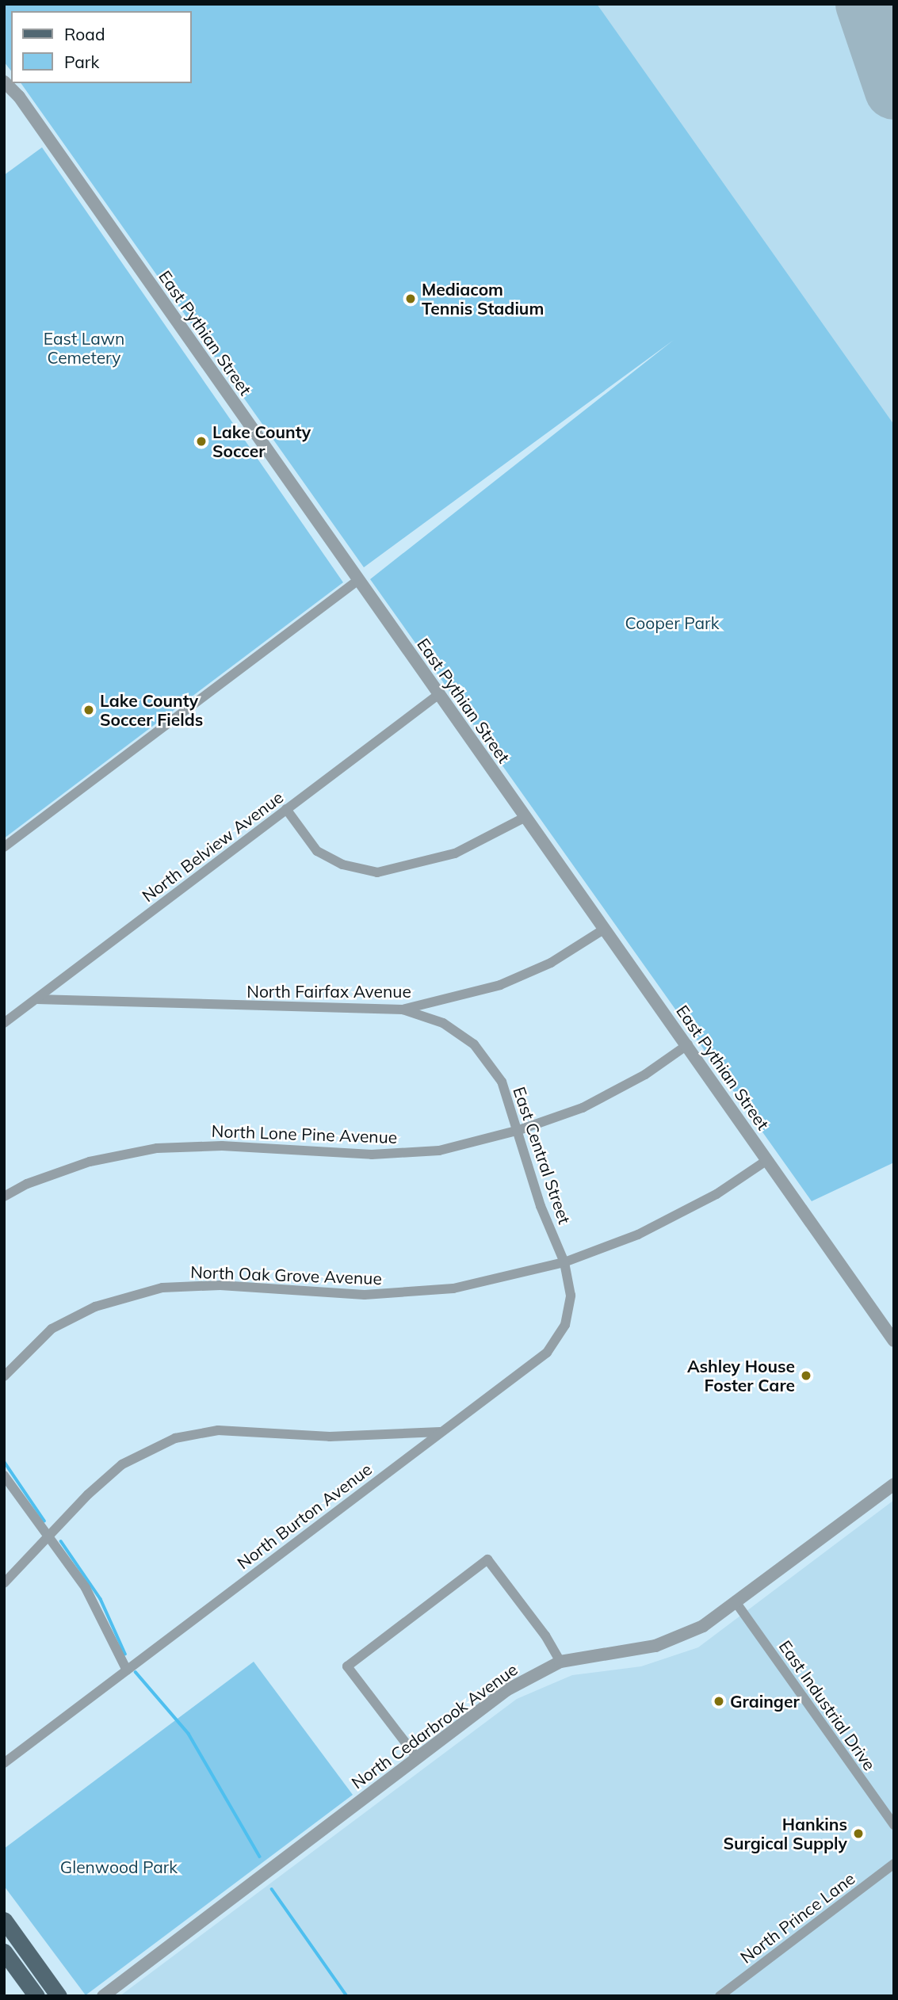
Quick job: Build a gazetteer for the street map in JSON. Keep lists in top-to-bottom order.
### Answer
{
  "streets": {
    "street": [
      "East Pythian Street",
      "North Belview Avenue",
      "North Fairfax Avenue",
      "North Lone Pine Avenue",
      "East Central Street",
      "North Oak Grove Avenue",
      "North Burton Avenue",
      "East Industrial Drive",
      "North Cedarbrook Avenue",
      "North Prince Lane"
    ]
  },
  "crossings": [
    ["East Pythian Street", "North Belview Avenue"],
    ["East Pythian Street", "North Fairfax Avenue"],
    ["East Pythian Street", "North Lone Pine Avenue"],
    ["East Pythian Street", "North Oak Grove Avenue"],
    ["North Belview Avenue", "North Fairfax Avenue"],
    ["North Fairfax Avenue", "East Central Street"],
    ["North Lone Pine Avenue", "East Central Street"],
    ["East Central Street", "North Oak Grove Avenue"],
    ["East Central Street", "North Burton Avenue"],
    ["North Oak Grove Avenue", "North Burton Avenue"],
    ["East Industrial Drive", "North Cedarbrook Avenue"]
  ],
  "parks": ["East Lawn Cemetery", "Cooper Park", "Glenwood Park"],
  "places": [
    "Mediacom Tennis Stadium",
    "Lake County Soccer",
    "Lake County Soccer Fields",
    "Ashley House Foster Care",
    "Grainger",
    "Hankins Surgical Supply"
  ],
  "legend": ["Road", "Park"]
}
